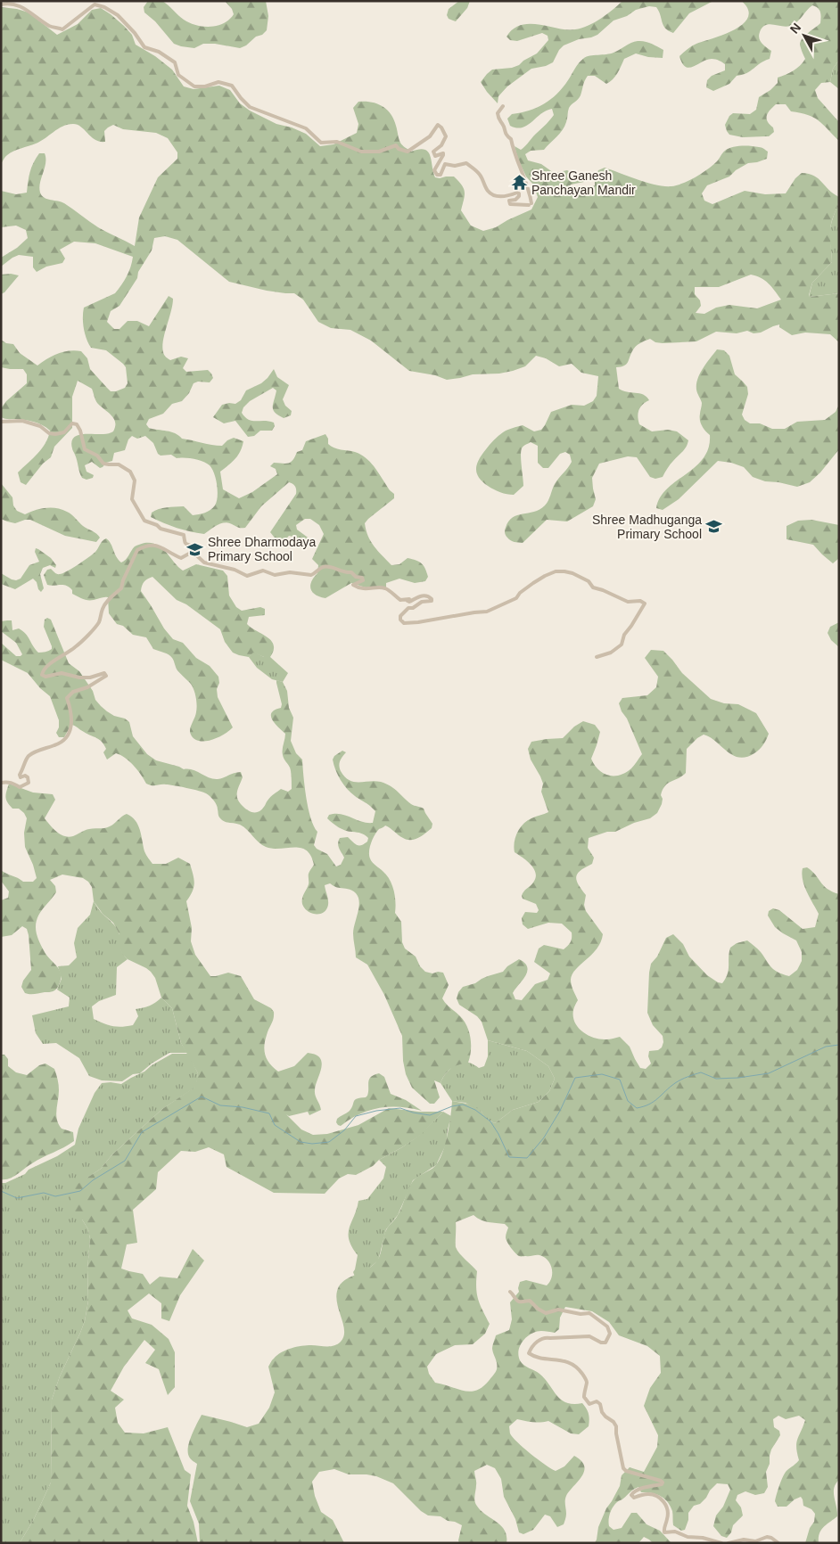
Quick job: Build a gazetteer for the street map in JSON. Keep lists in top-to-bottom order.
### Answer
{
  "places": {
    "temple": ["Shree Ganesh Panchayan Mandir"],
    "school or university": ["Shree Madhuganga Primary School", "Shree Dharmodaya Primary School"]
  },
  "north": "top left"
}
